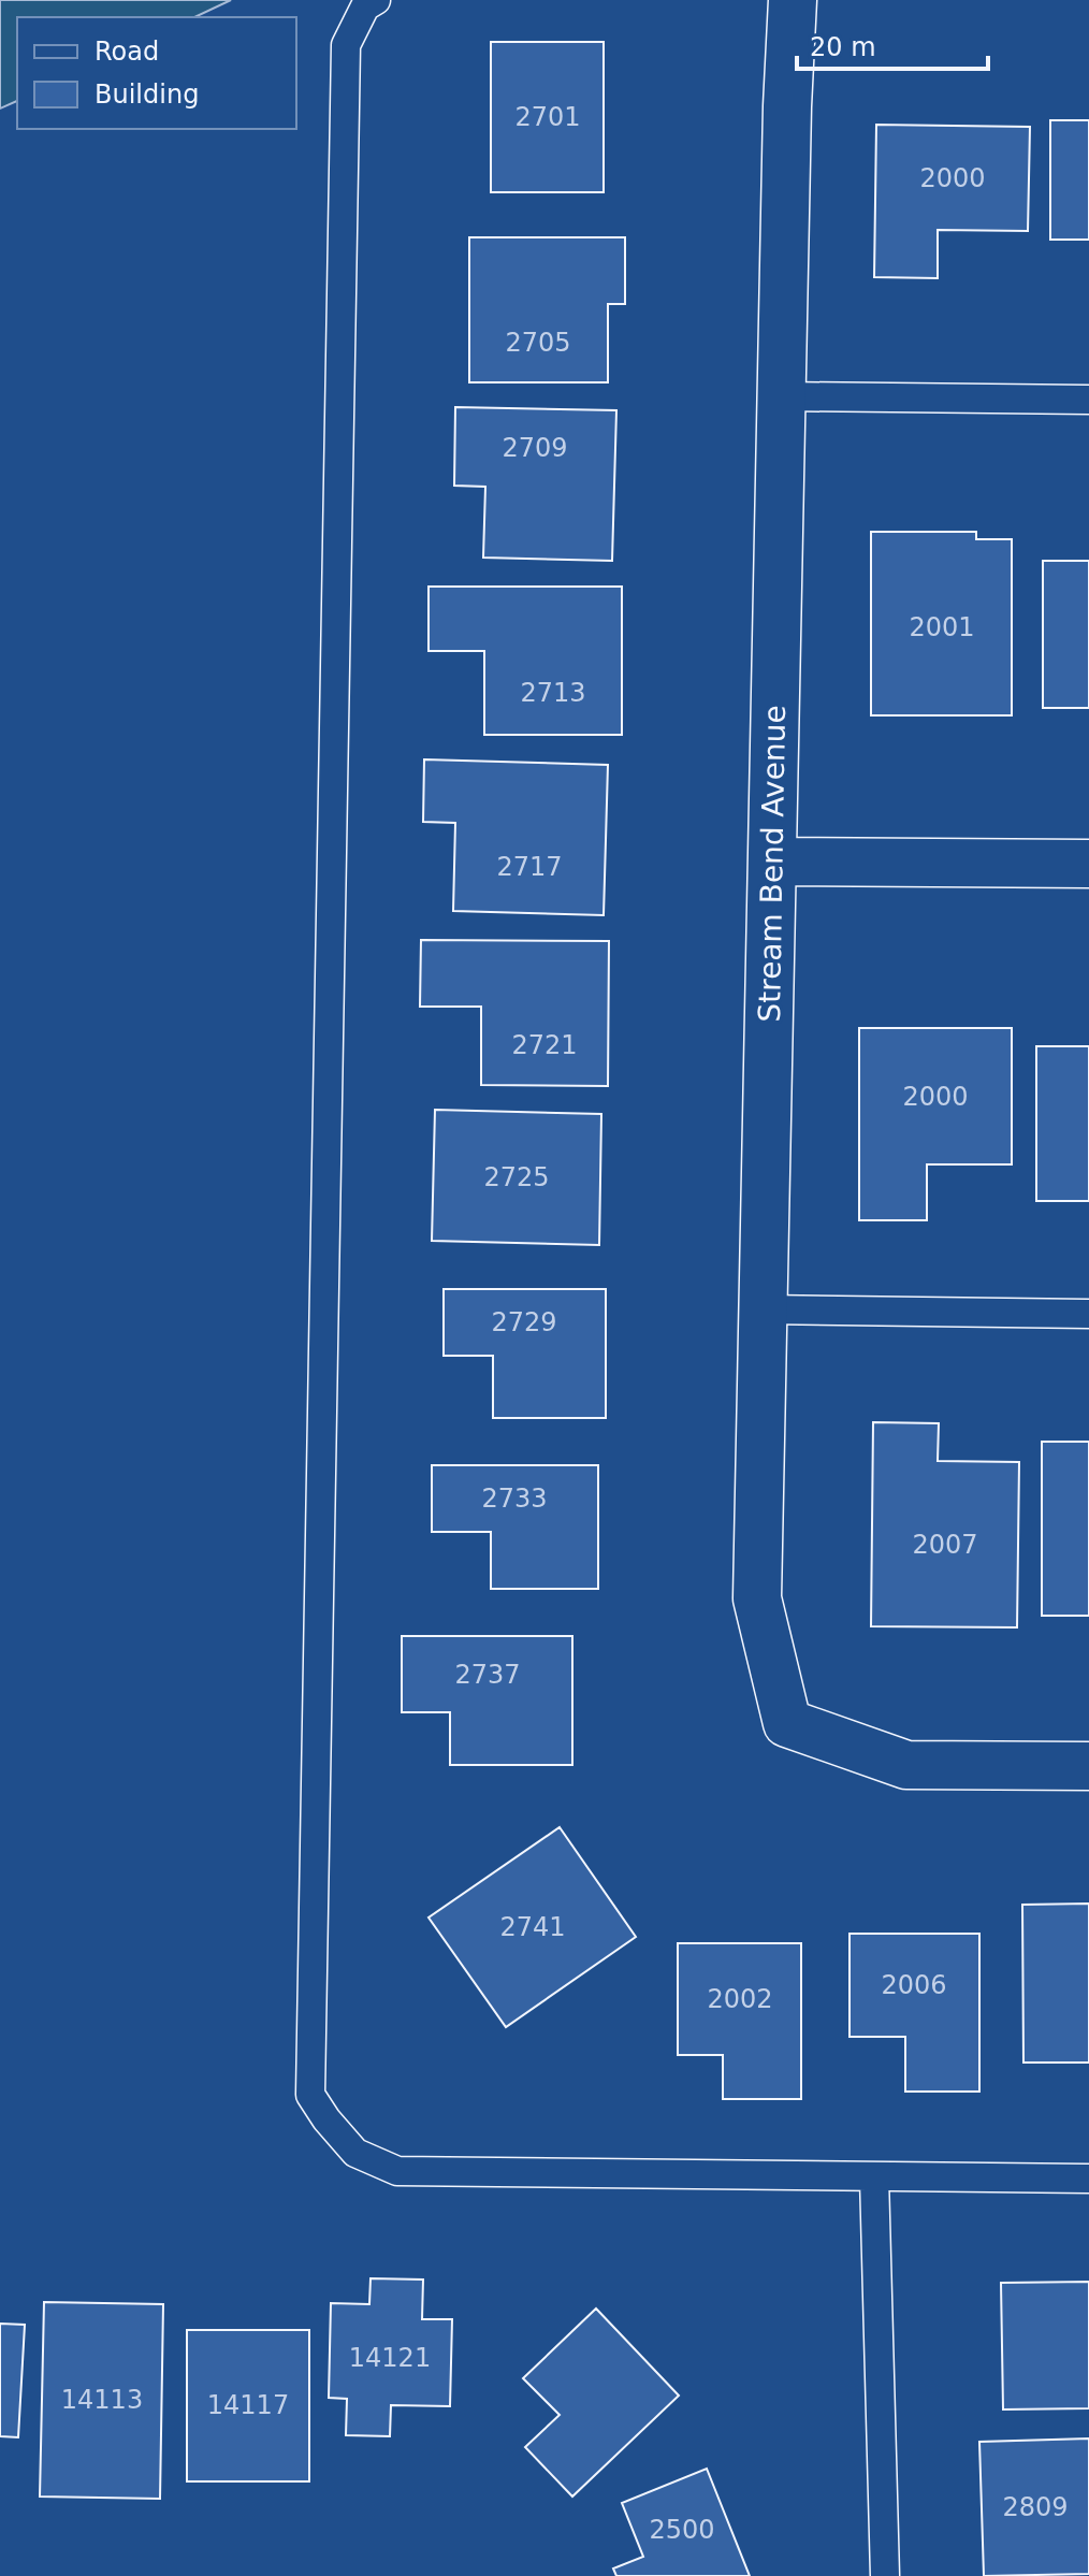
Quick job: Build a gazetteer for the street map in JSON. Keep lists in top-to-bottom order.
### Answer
{
  "streets": {
    "street": ["Stream Bend Avenue"]
  },
  "house_numbers": [
    "2701",
    "2000",
    "2705",
    "2709",
    "2001",
    "2713",
    "2717",
    "2721",
    "2000",
    "2725",
    "2729",
    "2733",
    "2007",
    "2737",
    "2741",
    "2006",
    "2002",
    "14121",
    "14113",
    "14117",
    "2809",
    "2500"
  ],
  "legend": ["Road", "Building"],
  "scale_bar": "20 m"
}
